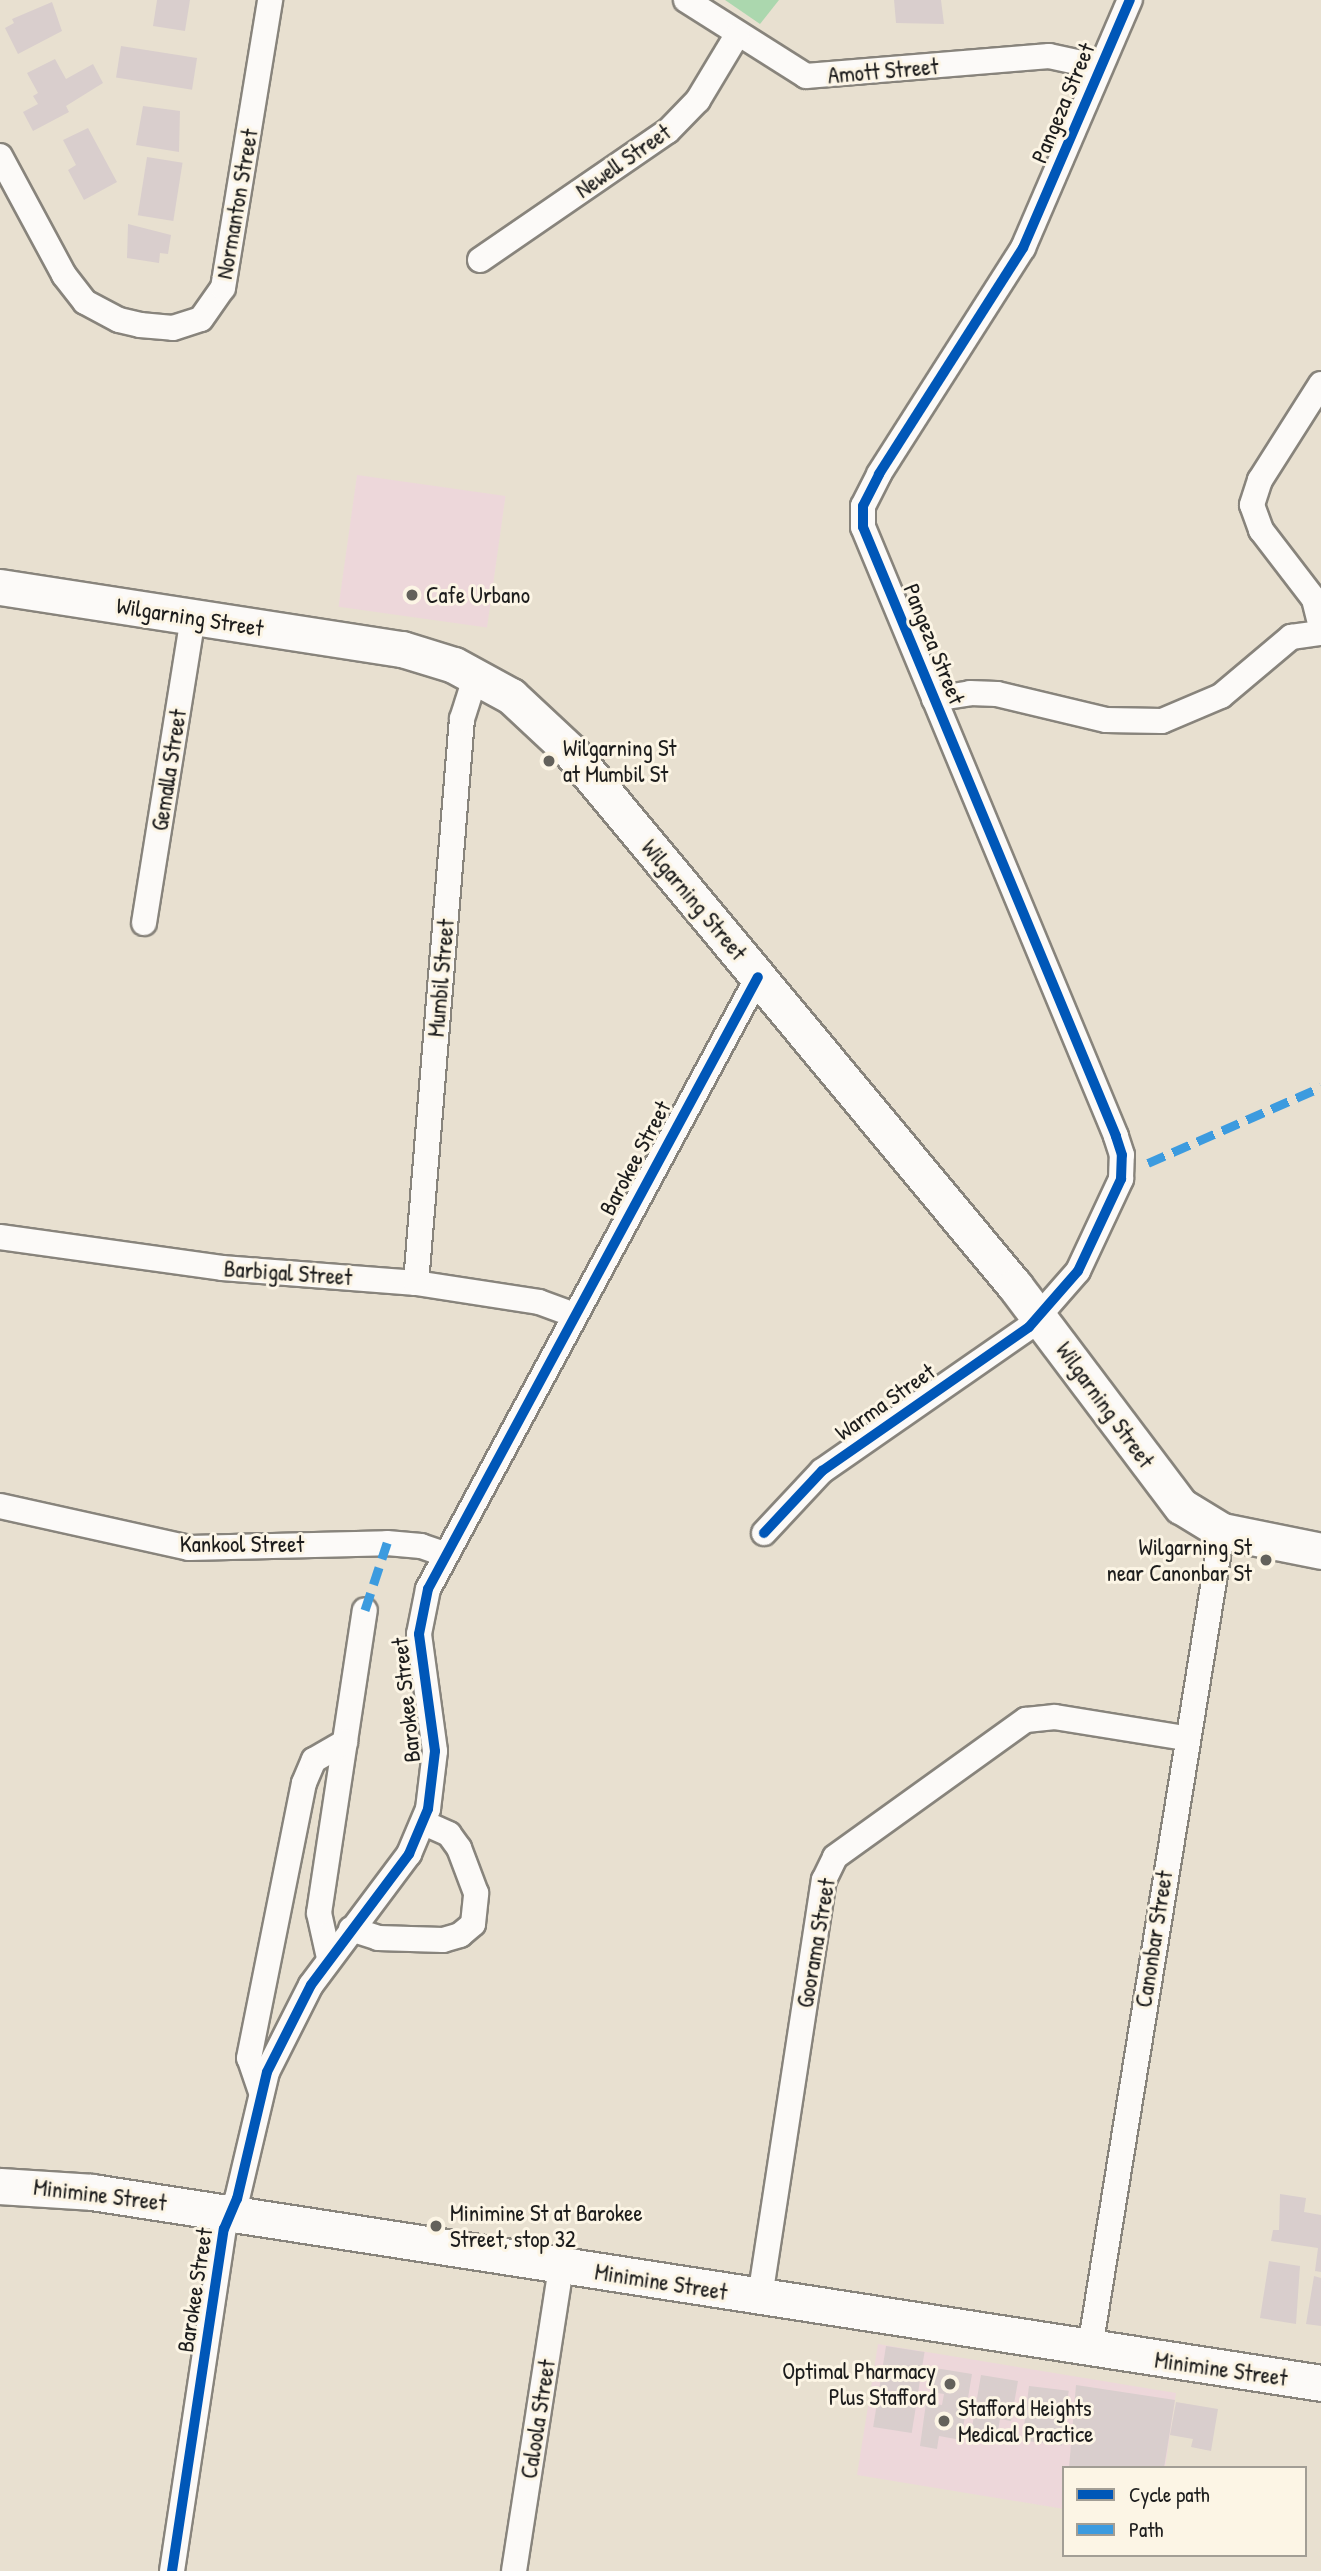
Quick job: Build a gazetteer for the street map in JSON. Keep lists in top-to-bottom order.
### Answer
{
  "streets": {
    "street": [
      "Amott Street",
      "Pangeza Street",
      "Newell Street",
      "Normanton Street",
      "Wilgarning Street",
      "Gemalla Street",
      "Mumbil Street",
      "Barokee Street",
      "Barbigal Street",
      "Warma Street",
      "Kankool Street",
      "Canonbar Street",
      "Goorama Street",
      "Minimine Street",
      "Caloola Street"
    ]
  },
  "crossings": [
    ["Amott Street", "Pangeza Street"],
    ["Amott Street", "Newell Street"],
    ["Pangeza Street", "Wilgarning Street"],
    ["Pangeza Street", "Warma Street"],
    ["Wilgarning Street", "Gemalla Street"],
    ["Wilgarning Street", "Mumbil Street"],
    ["Wilgarning Street", "Barokee Street"],
    ["Wilgarning Street", "Warma Street"],
    ["Wilgarning Street", "Canonbar Street"],
    ["Mumbil Street", "Barbigal Street"],
    ["Barokee Street", "Barbigal Street"],
    ["Barokee Street", "Kankool Street"],
    ["Barokee Street", "Minimine Street"],
    ["Canonbar Street", "Goorama Street"],
    ["Canonbar Street", "Minimine Street"],
    ["Goorama Street", "Minimine Street"],
    ["Minimine Street", "Caloola Street"]
  ],
  "places": [
    "Cafe Urbano",
    "Wilgarning St at Mumbil St",
    "Wilgarning St near Canonbar St",
    "Minimine St at Barokee Street, stop 32",
    "Optimal Pharmacy Plus Stafford",
    "Stafford Heights Medical Practice"
  ],
  "legend": ["Cycle path", "Path"]
}
